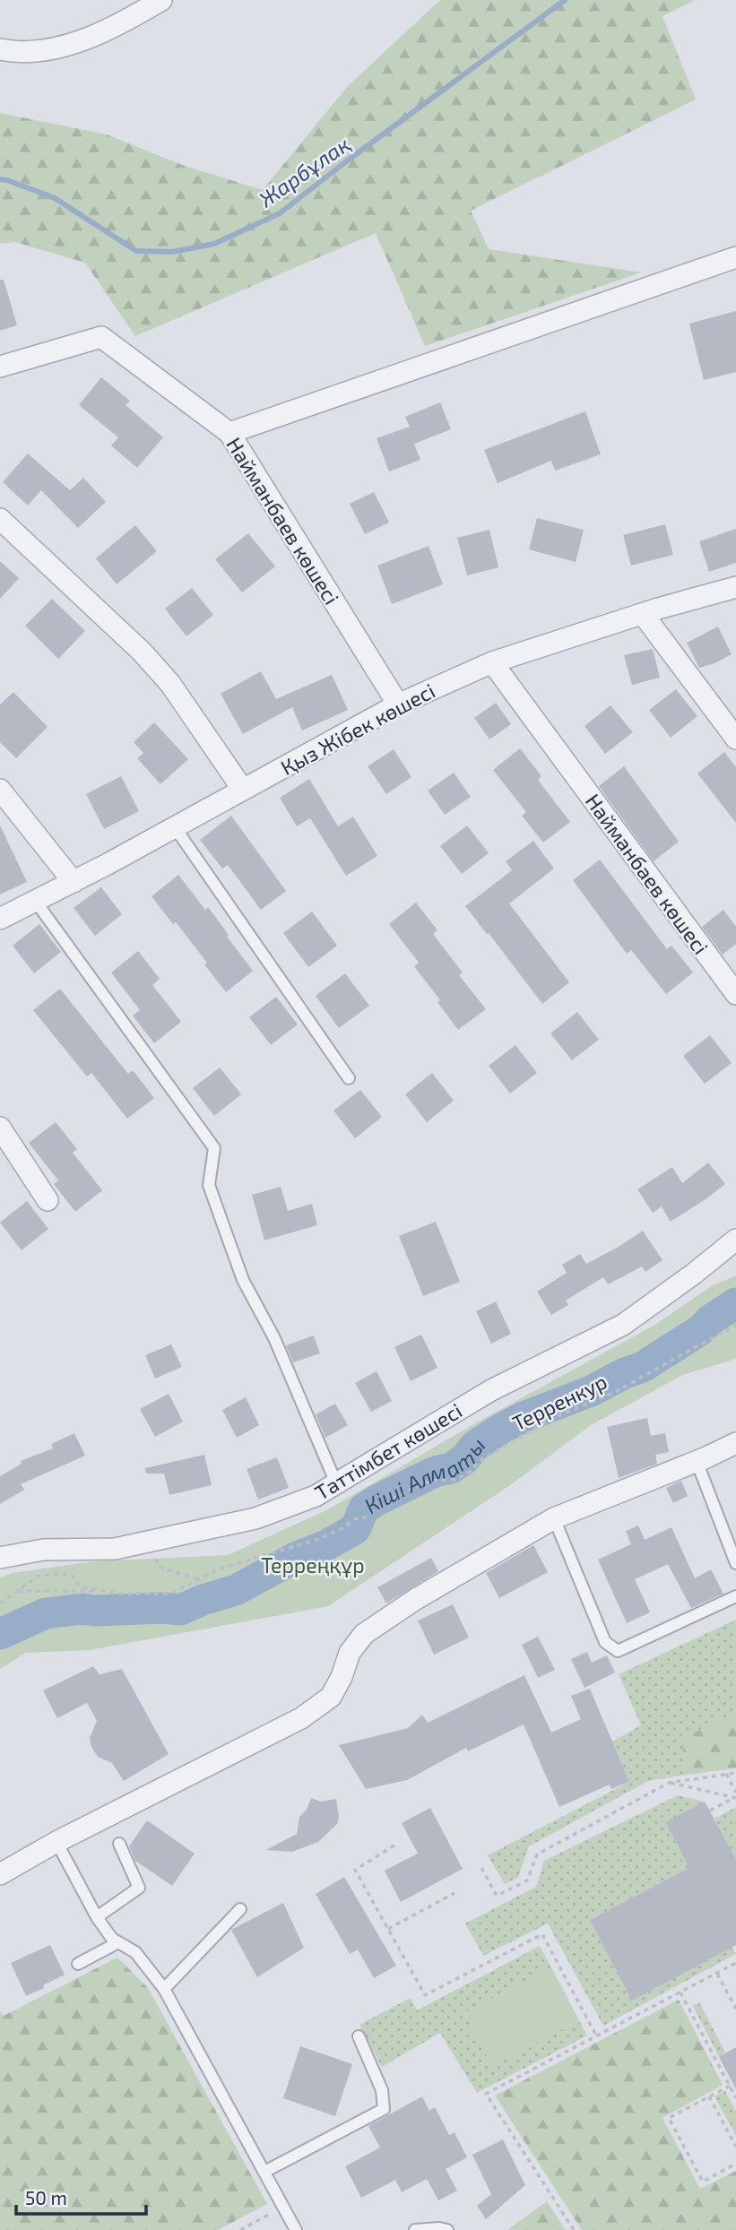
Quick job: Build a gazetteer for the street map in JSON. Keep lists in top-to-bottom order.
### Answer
{
  "streets": {
    "street": ["Найманбаев көшесі", "Қыз Жібек көшесі", "Таттімбет көшесі"],
    "path": ["Терренкур"]
  },
  "crossings": [
    ["Найманбаев көшесі", "Қыз Жібек көшесі"]
  ],
  "water": ["Жарбұлақ", "Кіші Алматы"],
  "parks": ["Терреңқұр"],
  "scale_bar": "50 m"
}
